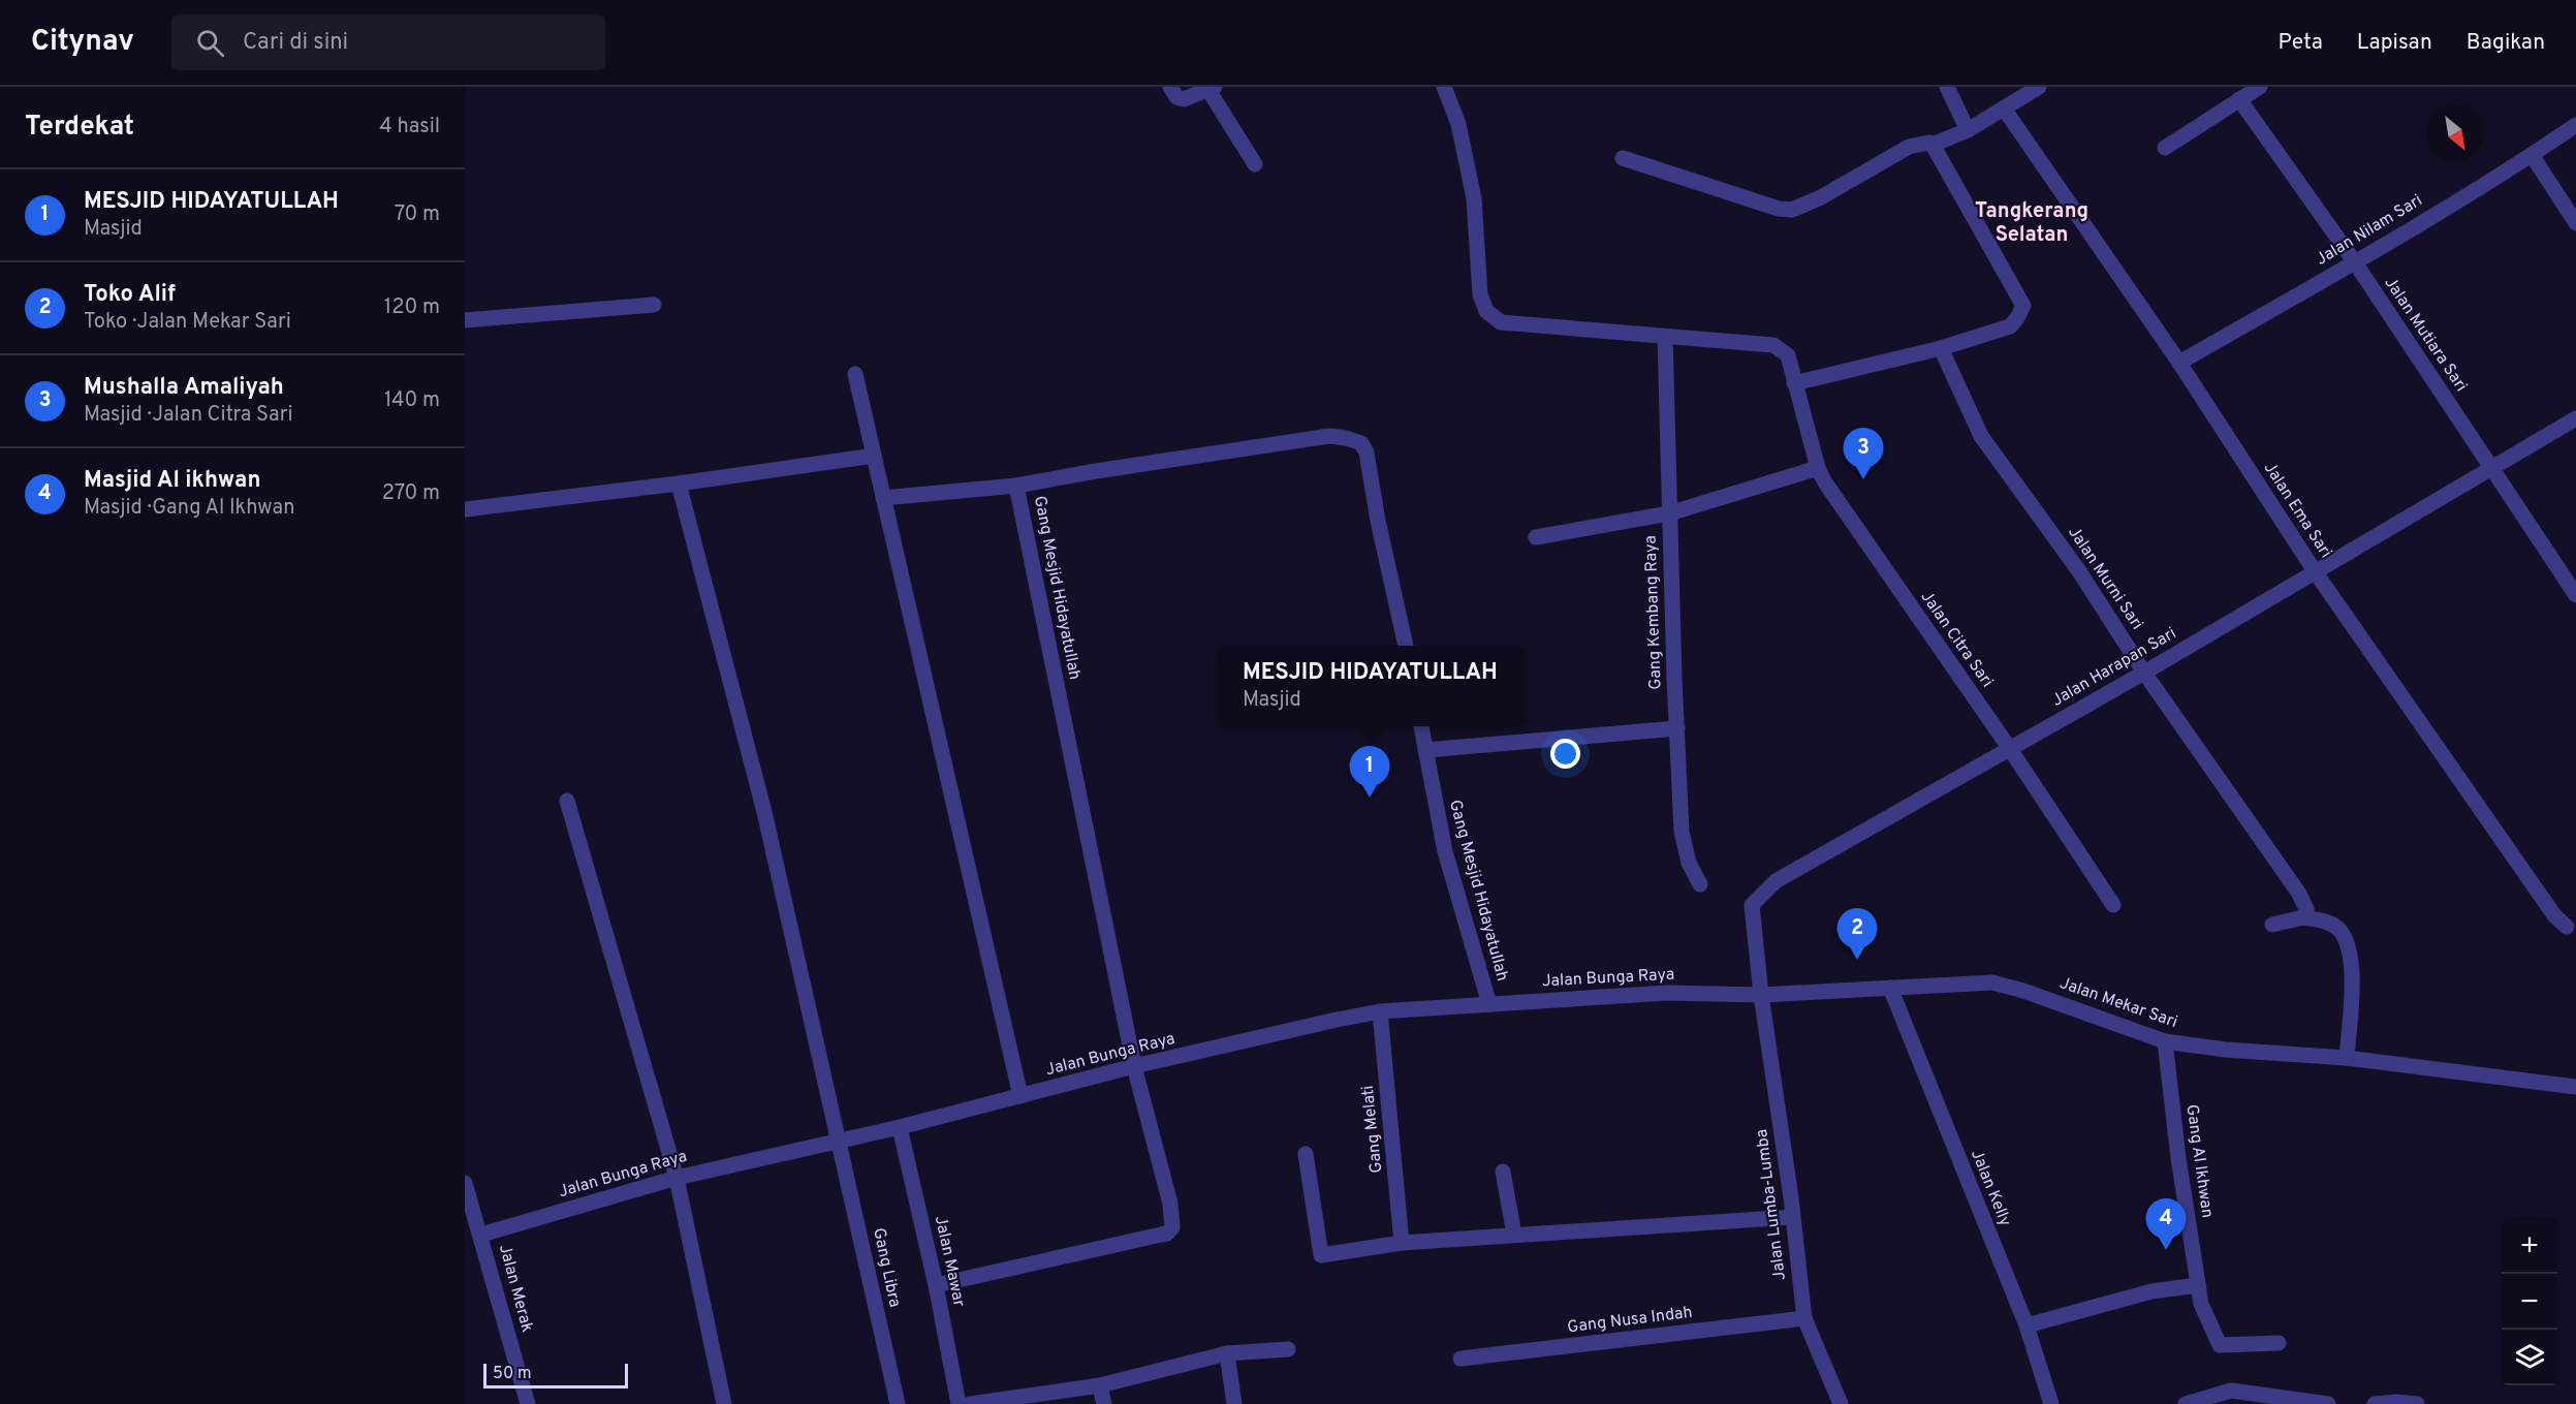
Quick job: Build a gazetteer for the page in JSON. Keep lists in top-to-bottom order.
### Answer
{
  "streets": {
    "street": [
      "Jalan Nilam Sari",
      "Jalan Mutiara Sari",
      "Jalan Ema Sari",
      "Jalan Murni Sari",
      "Gang Mesjid Hidayatullah",
      "Gang Kembang Raya",
      "Jalan Citra Sari",
      "Jalan Harapan Sari",
      "Jalan Bunga Raya",
      "Jalan Mekar Sari",
      "Gang Melati",
      "Gang Al Ikhwan",
      "Jalan Kelly",
      "Jalan Lumba-Lumba",
      "Jalan Mawar",
      "Gang Libra",
      "Jalan Merak",
      "Gang Nusa Indah"
    ]
  },
  "crossings": [
    ["Jalan Nilam Sari", "Jalan Mutiara Sari"],
    ["Jalan Nilam Sari", "Jalan Ema Sari"],
    ["Jalan Mutiara Sari", "Jalan Harapan Sari"],
    ["Jalan Ema Sari", "Jalan Harapan Sari"],
    ["Jalan Murni Sari", "Jalan Harapan Sari"],
    ["Gang Mesjid Hidayatullah", "Jalan Bunga Raya"],
    ["Gang Mesjid Hidayatullah", "Jalan Mawar"],
    ["Gang Kembang Raya", "Jalan Citra Sari"],
    ["Jalan Citra Sari", "Jalan Harapan Sari"],
    ["Jalan Harapan Sari", "Jalan Bunga Raya"],
    ["Jalan Harapan Sari", "Jalan Mekar Sari"],
    ["Jalan Harapan Sari", "Jalan Lumba-Lumba"],
    ["Jalan Bunga Raya", "Jalan Mekar Sari"],
    ["Jalan Bunga Raya", "Gang Melati"],
    ["Jalan Bunga Raya", "Jalan Lumba-Lumba"],
    ["Jalan Bunga Raya", "Jalan Mawar"],
    ["Jalan Bunga Raya", "Gang Libra"],
    ["Jalan Bunga Raya", "Jalan Merak"],
    ["Jalan Mekar Sari", "Gang Al Ikhwan"],
    ["Jalan Mekar Sari", "Jalan Kelly"],
    ["Jalan Mekar Sari", "Jalan Lumba-Lumba"],
    ["Jalan Lumba-Lumba", "Gang Nusa Indah"]
  ],
  "districts": ["Tangkerang Selatan"],
  "scale_bar": "50 m",
  "north": "bottom right",
  "page": {
    "header": "Citynav",
    "search": "Cari di sini",
    "nav": ["Peta", "Lapisan", "Bagikan"],
    "heading": ["Terdekat", "4 hasil"],
    "list": [
      {
        "mark": "1",
        "name": "MESJID HIDAYATULLAH",
        "note": "Masjid",
        "value": "70 m"
      },
      {
        "mark": "2",
        "name": "Toko Alif",
        "note": "Toko · Jalan Mekar Sari",
        "value": "120 m"
      },
      {
        "mark": "3",
        "name": "Mushalla Amaliyah",
        "note": "Masjid · Jalan Citra Sari",
        "value": "140 m"
      },
      {
        "mark": "4",
        "name": "Masjid Al ikhwan",
        "note": "Masjid · Gang Al Ikhwan",
        "value": "270 m"
      }
    ],
    "pins": [
      "3",
      "1",
      "2",
      "4"
    ],
    "popup": ["MESJID HIDAYATULLAH", "Masjid"],
    "map_buttons": ["+", "−"],
    "scale": "50 m"
  }
}
